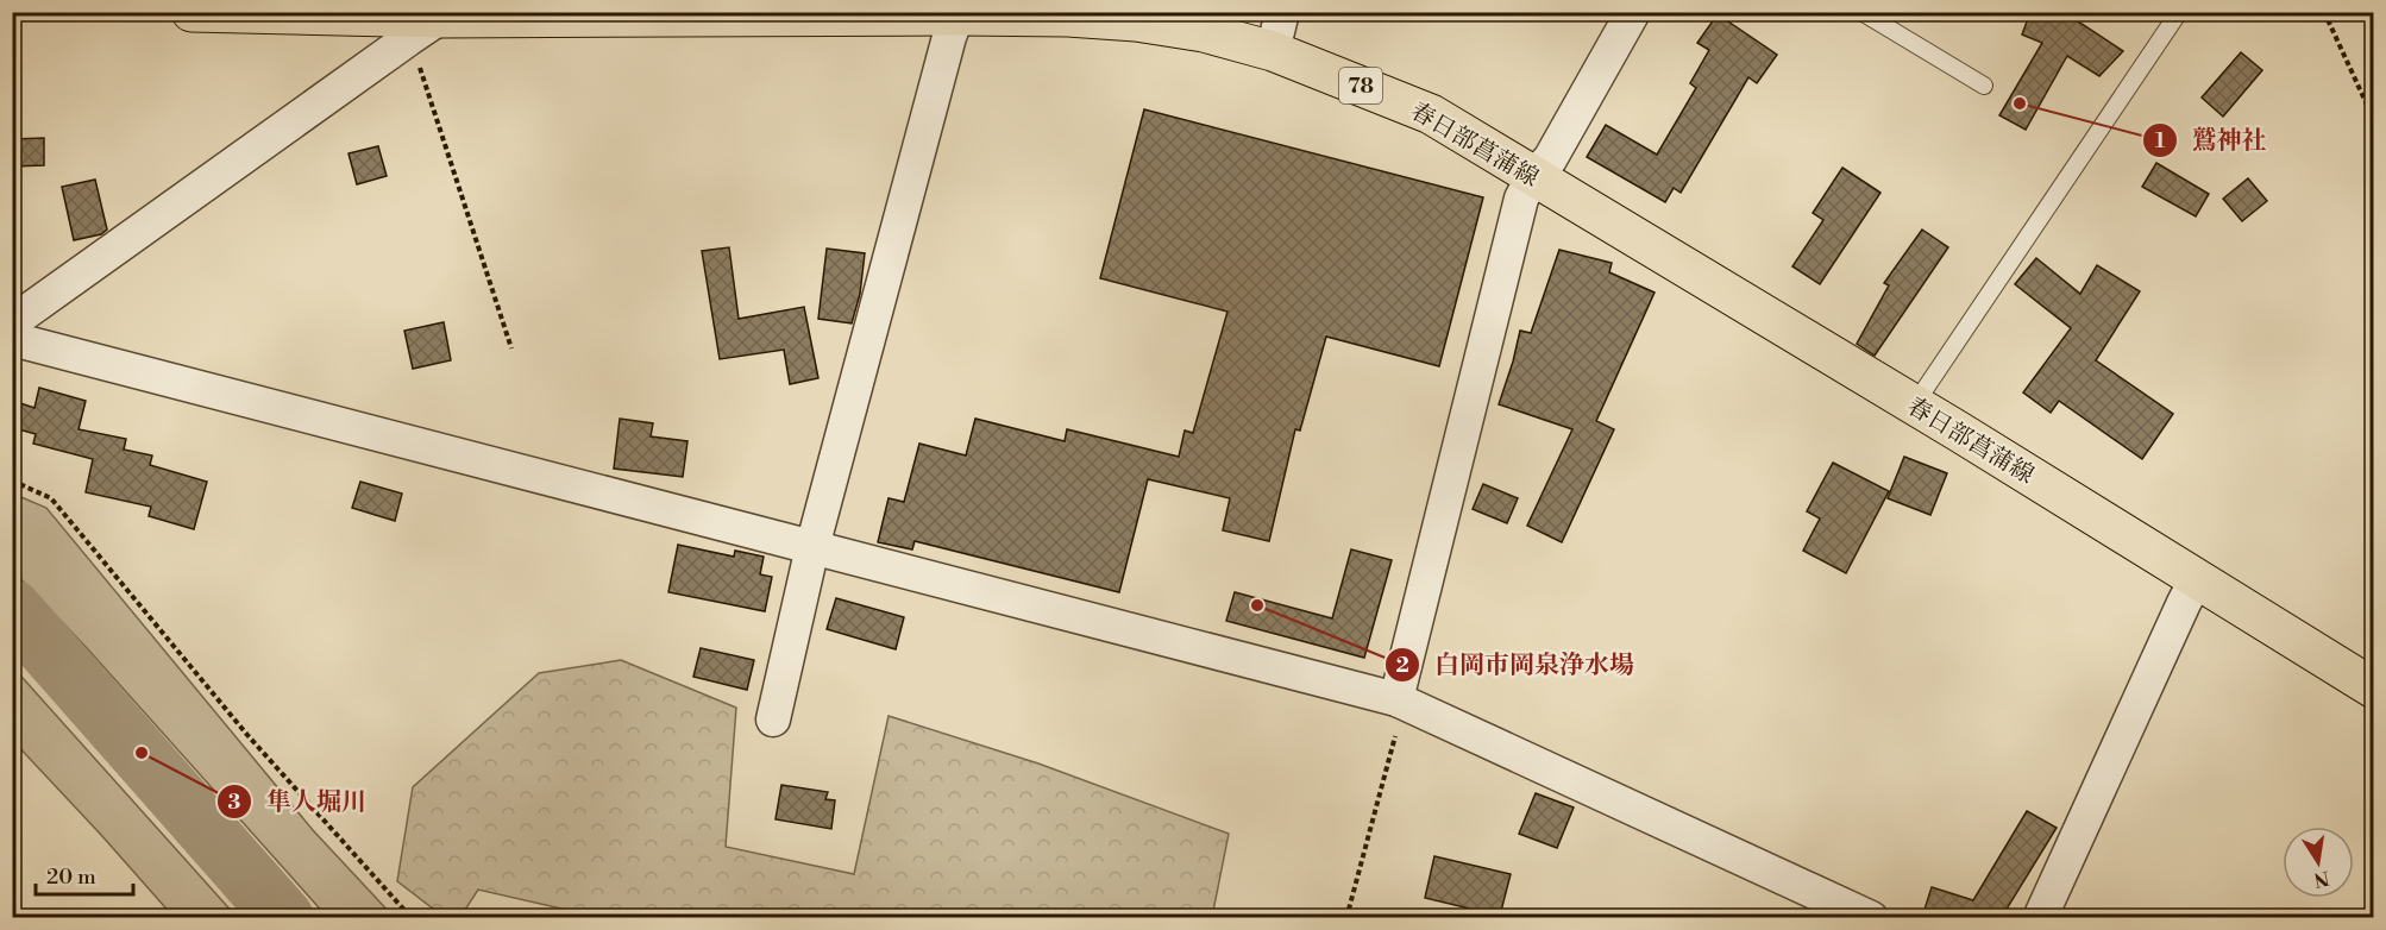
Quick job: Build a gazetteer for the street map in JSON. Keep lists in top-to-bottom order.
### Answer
{
  "streets": {
    "main road": ["78", "春日部菖蒲線"]
  },
  "places": ["鷲神社", "白岡市岡泉浄水場", "隼人堀川"],
  "scale_bar": "20 m",
  "north": "bottom"
}
